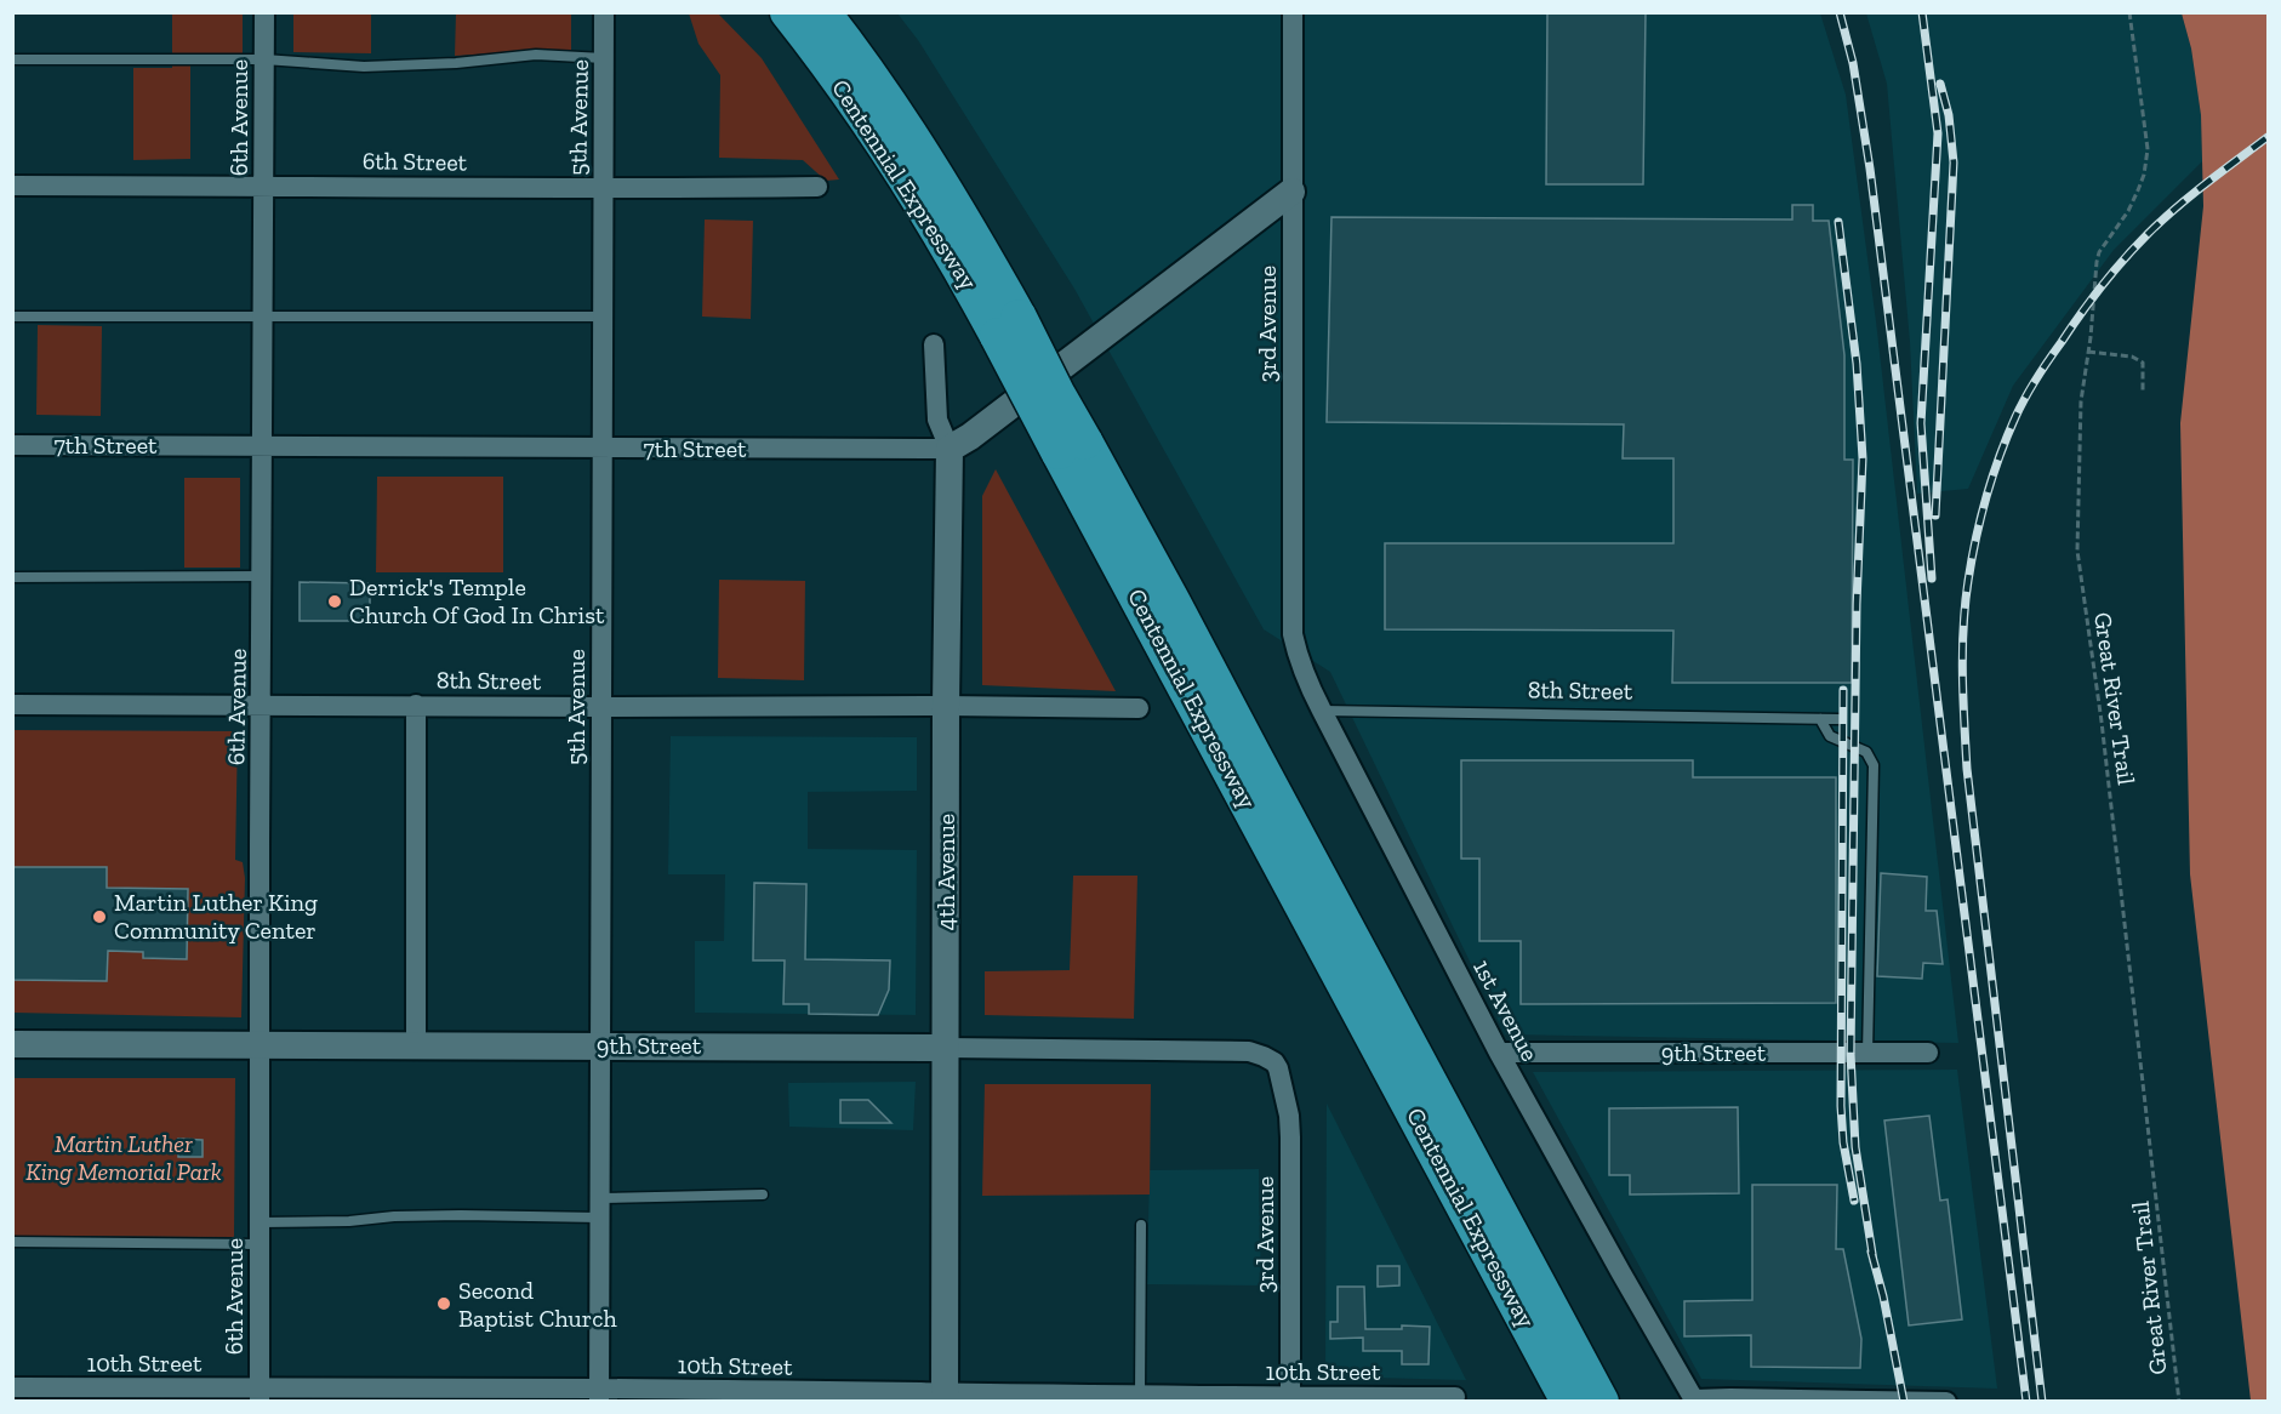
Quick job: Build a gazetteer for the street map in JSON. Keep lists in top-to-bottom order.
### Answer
{
  "streets": {
    "highway": ["Centennial Expressway"],
    "street": [
      "6th Avenue",
      "5th Avenue",
      "6th Street",
      "3rd Avenue",
      "7th Street",
      "8th Street",
      "4th Avenue",
      "1st Avenue",
      "9th Street",
      "10th Street"
    ],
    "path": ["Great River Trail"]
  },
  "crossings": [
    ["6th Avenue", "6th Street"],
    ["6th Avenue", "7th Street"],
    ["6th Avenue", "8th Street"],
    ["6th Avenue", "9th Street"],
    ["6th Avenue", "10th Street"],
    ["5th Avenue", "6th Street"],
    ["5th Avenue", "7th Street"],
    ["5th Avenue", "8th Street"],
    ["5th Avenue", "9th Street"],
    ["5th Avenue", "10th Street"],
    ["3rd Avenue", "1st Avenue"],
    ["3rd Avenue", "9th Street"],
    ["3rd Avenue", "10th Street"],
    ["7th Street", "4th Avenue"],
    ["8th Street", "4th Avenue"],
    ["8th Street", "1st Avenue"],
    ["4th Avenue", "9th Street"],
    ["4th Avenue", "10th Street"],
    ["1st Avenue", "9th Street"]
  ],
  "parks": ["Martin Luther King Memorial Park"],
  "places": ["Derrick's Temple Church Of God In Christ", "Martin Luther King Community Center", "Second Baptist Church"]
}
